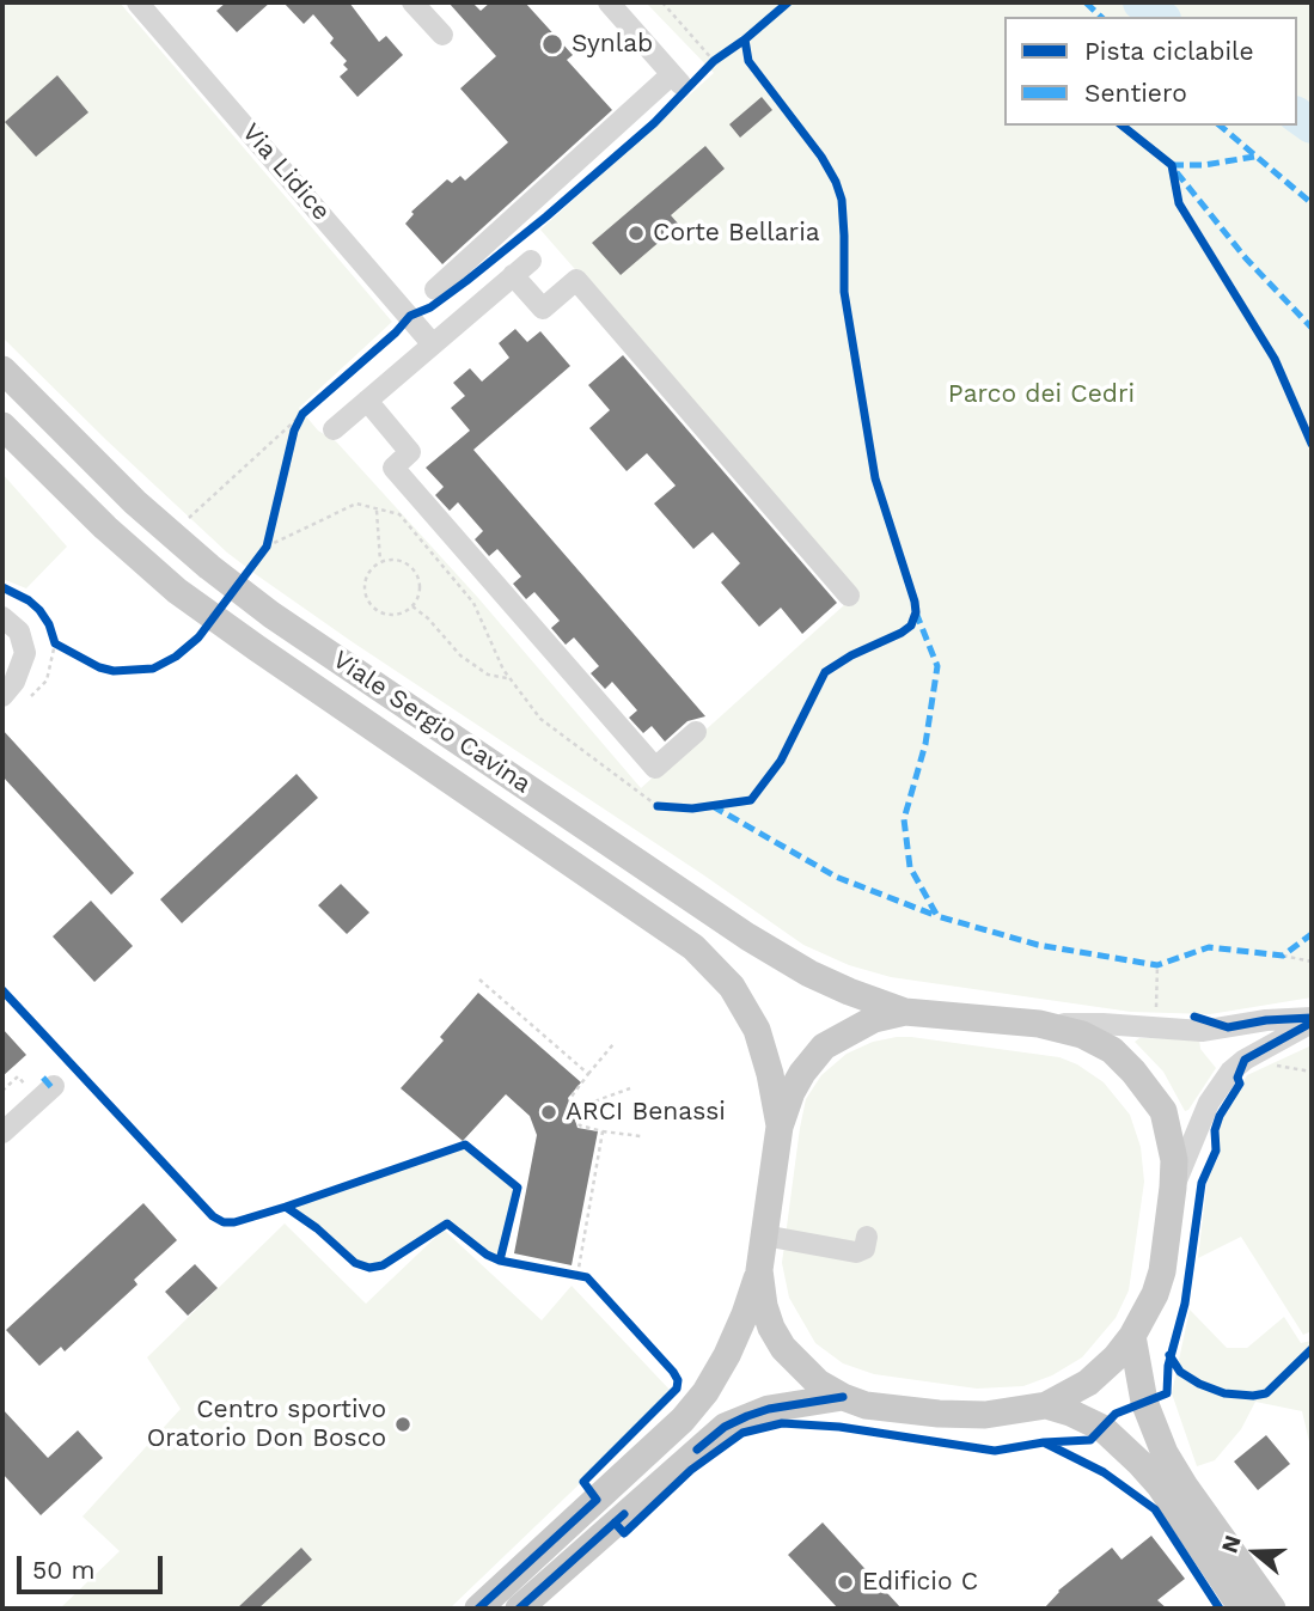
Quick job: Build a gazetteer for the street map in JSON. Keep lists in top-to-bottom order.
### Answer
{
  "streets": {
    "main road": ["Viale Sergio Cavina"],
    "street": ["Via Lidice"]
  },
  "parks": ["Parco dei Cedri"],
  "places": [
    "Synlab",
    "Corte Bellaria",
    "ARCI Benassi",
    "Centro sportivo Oratorio Don Bosco",
    "Edificio C"
  ],
  "legend": ["Pista ciclabile", "Sentiero"],
  "scale_bar": "50 m",
  "north": "left"
}
